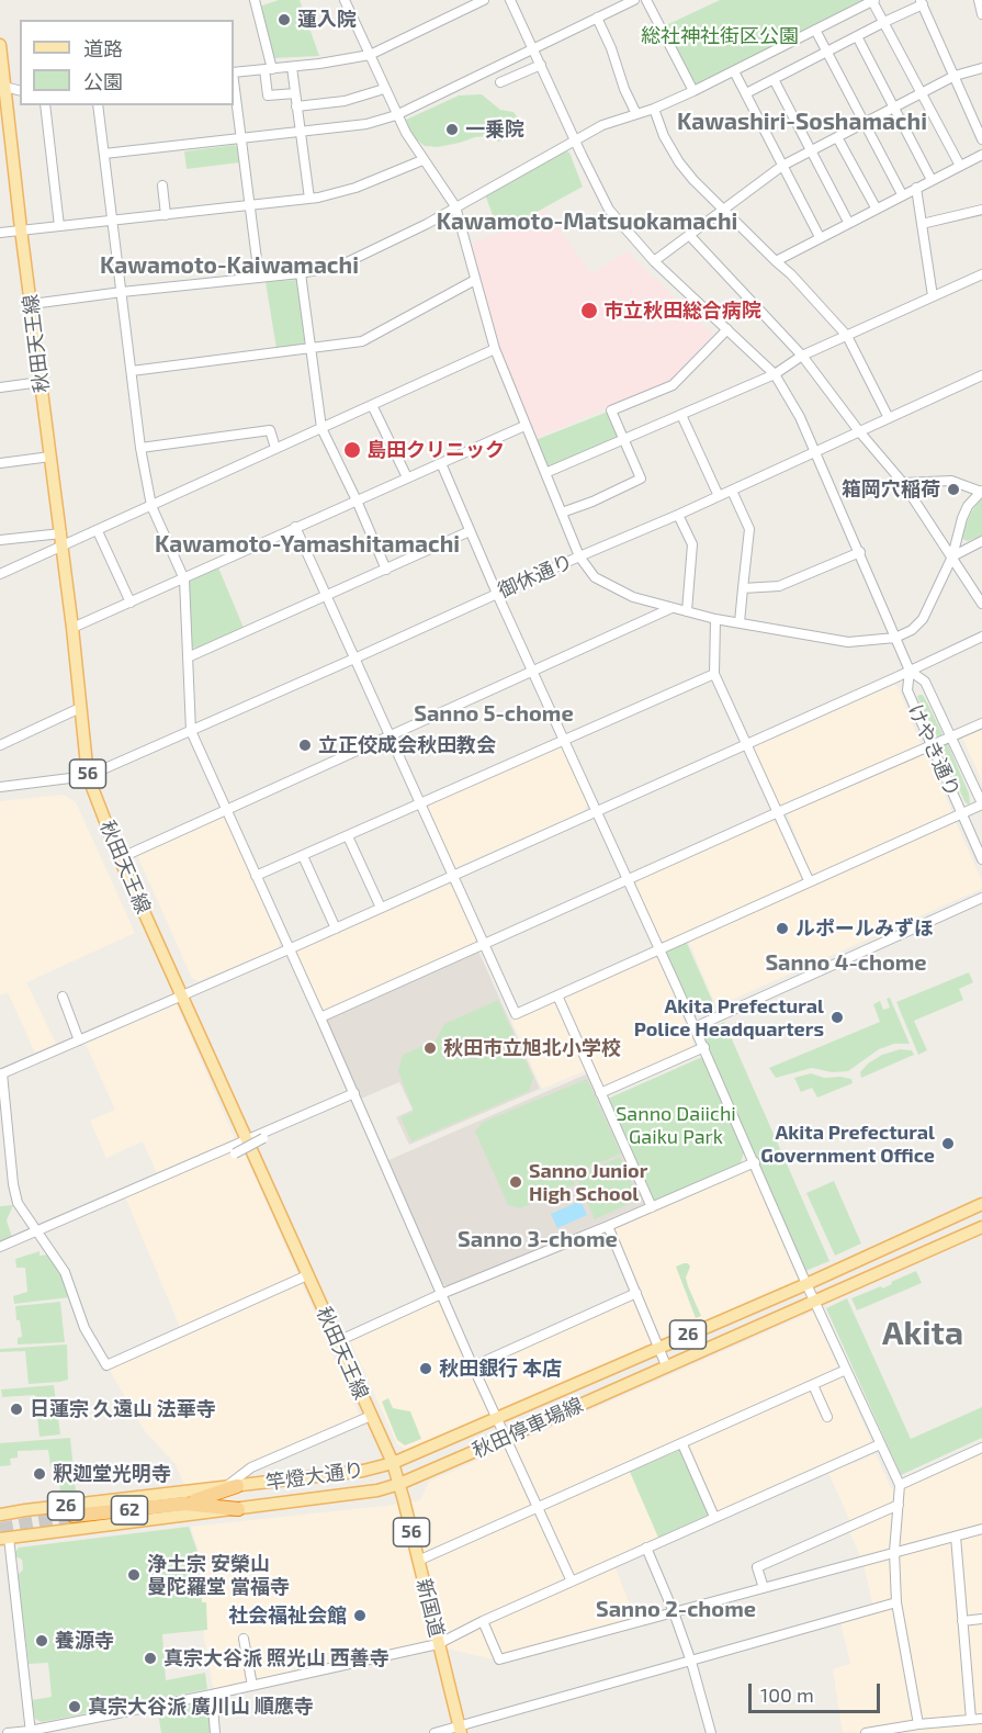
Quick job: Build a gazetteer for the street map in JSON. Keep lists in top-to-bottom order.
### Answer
{
  "streets": {
    "highway": ["62"],
    "main road": [
      "秋田天王線",
      "56",
      "26",
      "秋田停車場線",
      "竿燈大通り",
      "新国道"
    ],
    "street": ["御休通り", "けやき通り"]
  },
  "crossings": [
    ["秋田天王線", "御休通り"],
    ["秋田天王線", "秋田停車場線"],
    ["秋田天王線", "竿燈大通り"],
    ["秋田天王線", "新国道"],
    ["26", "竿燈大通り"],
    ["26", "62"],
    ["秋田停車場線", "竿燈大通り"],
    ["秋田停車場線", "62"],
    ["秋田停車場線", "新国道"],
    ["竿燈大通り", "62"]
  ],
  "districts": [
    "Kawashiri-Soshamachi",
    "Kawamoto-Matsuokamachi",
    "Kawamoto-Kaiwamachi",
    "Kawamoto-Yamashitamachi",
    "Sanno 5-chome",
    "Sanno 4-chome",
    "Sanno 3-chome",
    "Akita",
    "Sanno 2-chome"
  ],
  "parks": ["総社神社街区公園", "Sanno Daiichi Gaiku Park"],
  "places": [
    "蓮入院",
    "一乗院",
    "市立秋田総合病院",
    "島田クリニック",
    "箱岡穴稲荷",
    "立正佼成会秋田教会",
    "ルポールみずほ",
    "Akita Prefectural Police Headquarters",
    "秋田市立旭北小学校",
    "Akita Prefectural Government Office",
    "Sanno Junior High School",
    "秋田銀行 本店",
    "日蓮宗 久遠山 法華寺",
    "釈迦堂光明寺",
    "浄土宗 安榮山 曼陀羅堂 當福寺",
    "社会福祉会館",
    "養源寺",
    "真宗大谷派 照光山 西善寺",
    "真宗大谷派 廣川山 順應寺"
  ],
  "legend": ["道路", "公園"],
  "scale_bar": "100 m"
}
